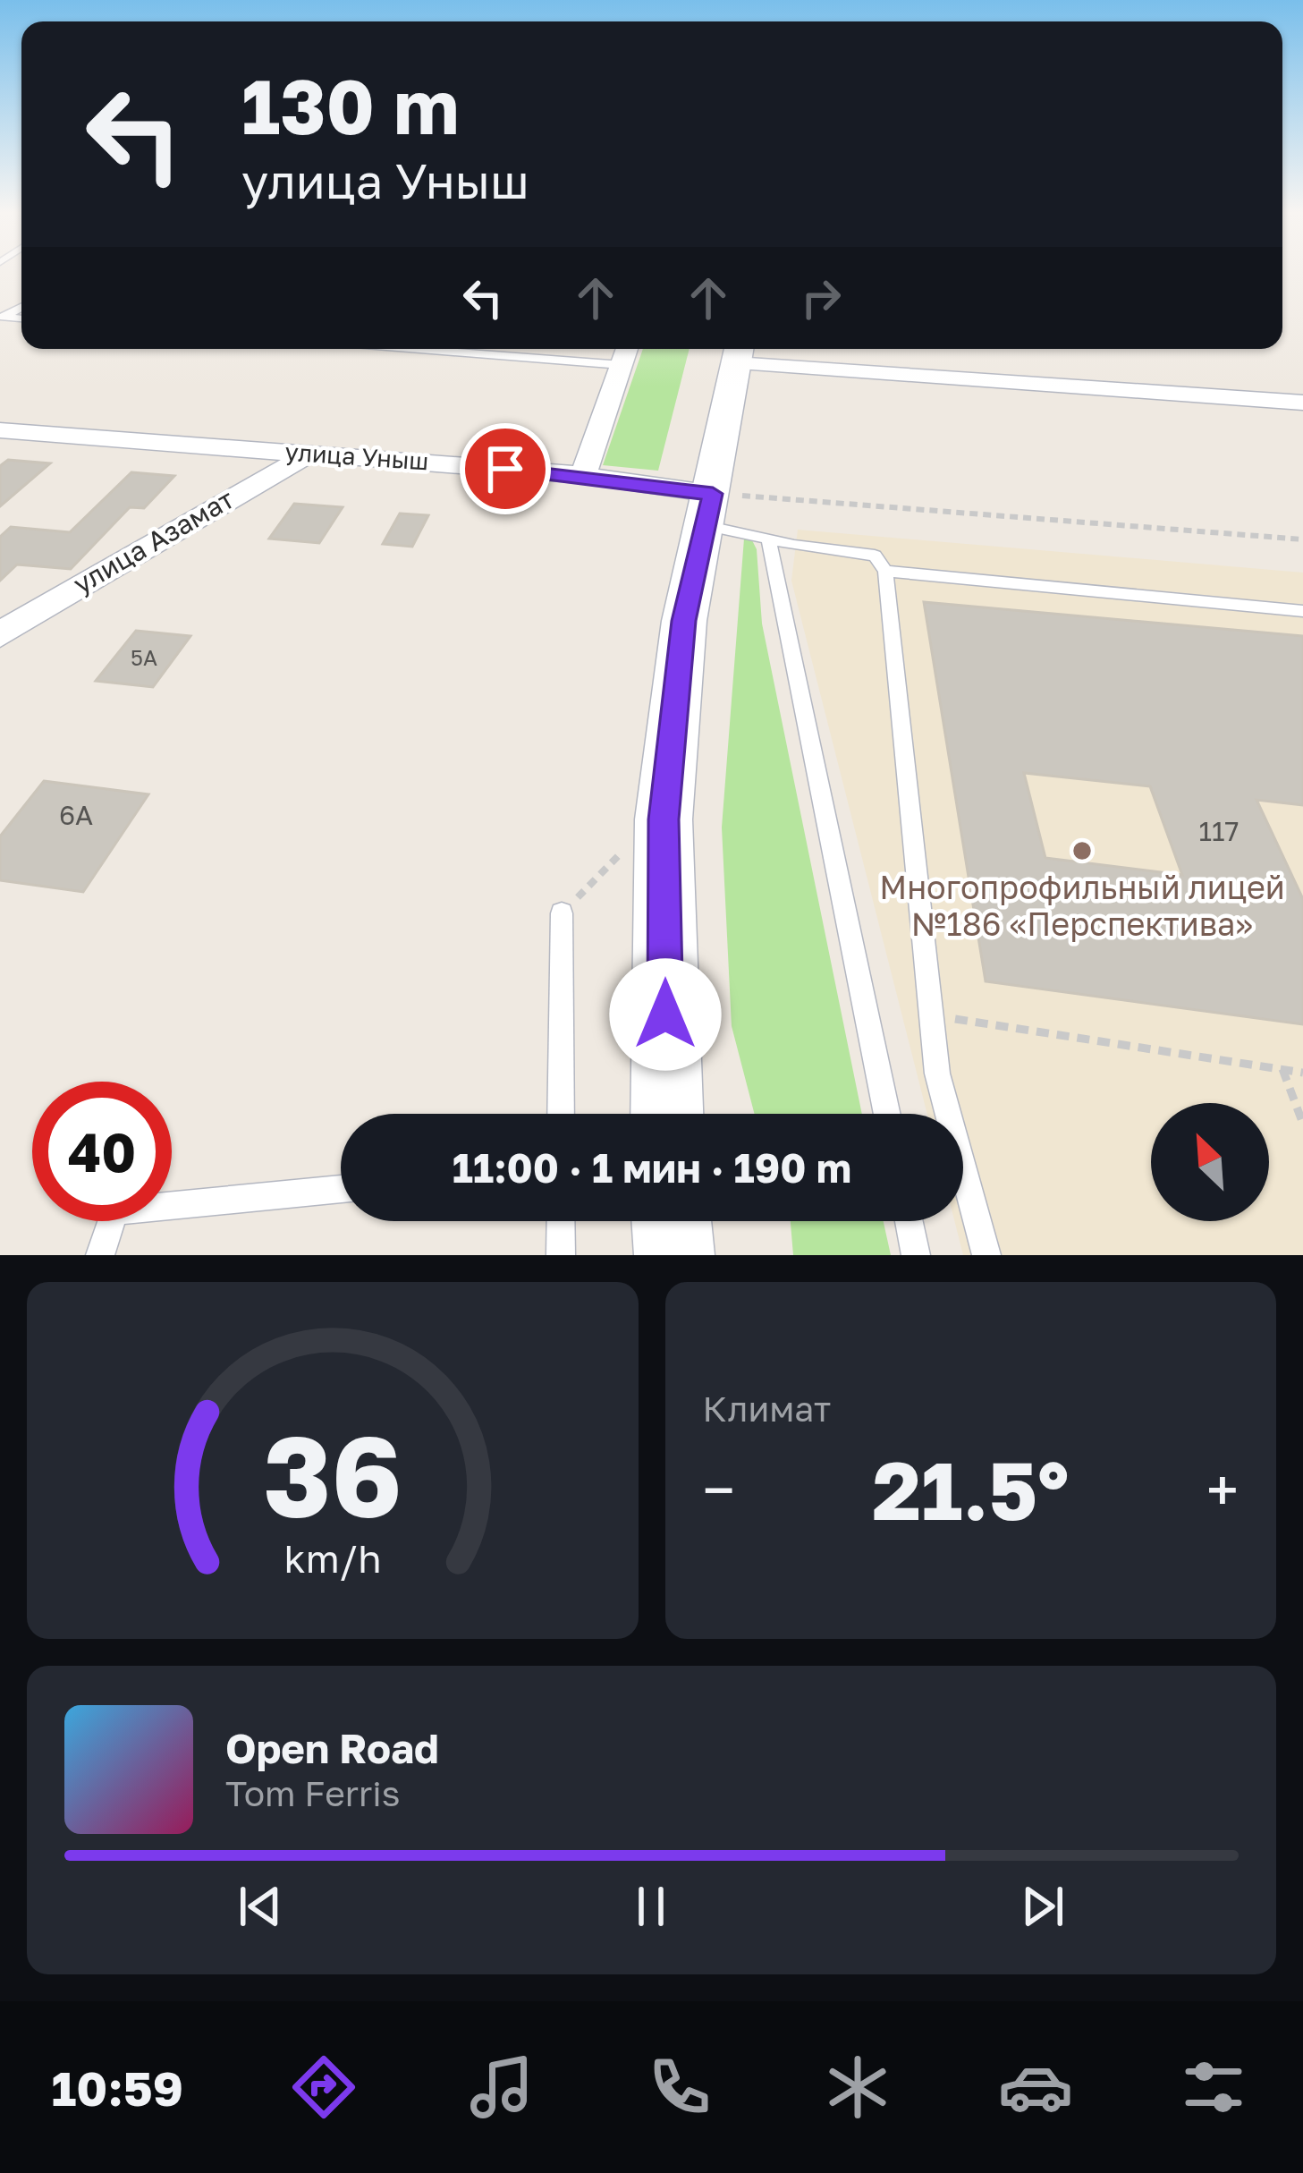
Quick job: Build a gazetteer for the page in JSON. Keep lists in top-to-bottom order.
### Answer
{
  "streets": {
    "street": ["улица Уныш", "улица Азамат"]
  },
  "crossings": [
    ["улица Уныш", "улица Азамат"]
  ],
  "places": ["Многопрофильный лицей №186 «Перспектива»"],
  "house_numbers": ["5А", "6А", "117"],
  "north": "top left",
  "page": {
    "turn": ["130 m", "улица Уныш"],
    "limit": "40",
    "trip": "11:00 · 1 мин · 190 m",
    "tile": "Климат",
    "heat": ["−", "21.5°", "+"],
    "song": ["Open Road", "Tom Ferris"],
    "tabs": "10:59",
    "gauge": ["36", "km/h"]
  }
}
